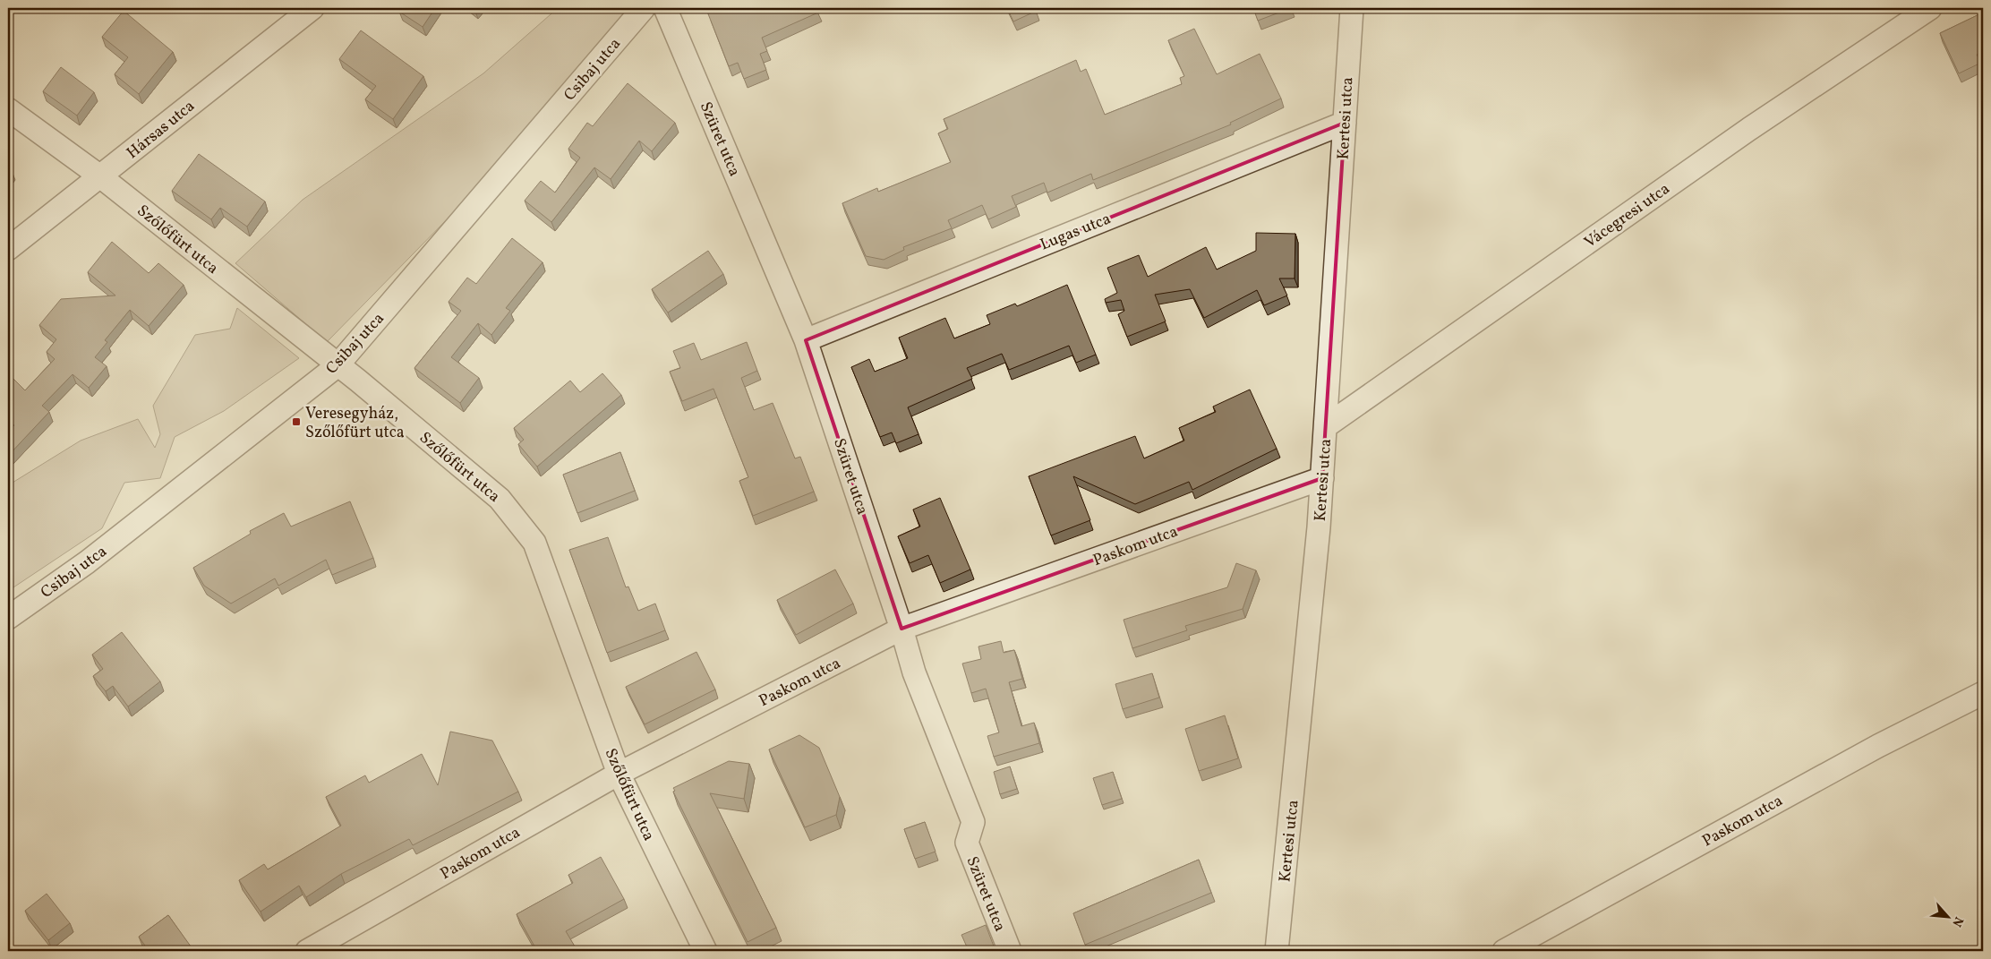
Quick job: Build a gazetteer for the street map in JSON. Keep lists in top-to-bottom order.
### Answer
{
  "streets": {
    "street": [
      "Csibaj utca",
      "Kertesi utca",
      "Hársas utca",
      "Szüret utca",
      "Vácegresi utca",
      "Lugas utca",
      "Szőlőfürt utca",
      "Paskom utca"
    ]
  },
  "crossings": [
    ["Csibaj utca", "Szőlőfürt utca"],
    ["Kertesi utca", "Vácegresi utca"],
    ["Kertesi utca", "Lugas utca"],
    ["Kertesi utca", "Paskom utca"],
    ["Hársas utca", "Szőlőfürt utca"],
    ["Szüret utca", "Lugas utca"],
    ["Szüret utca", "Paskom utca"],
    ["Szőlőfürt utca", "Paskom utca"]
  ],
  "places": {
    "transit": ["Veresegyház, Szőlőfürt utca"]
  },
  "north": "bottom right"
}
